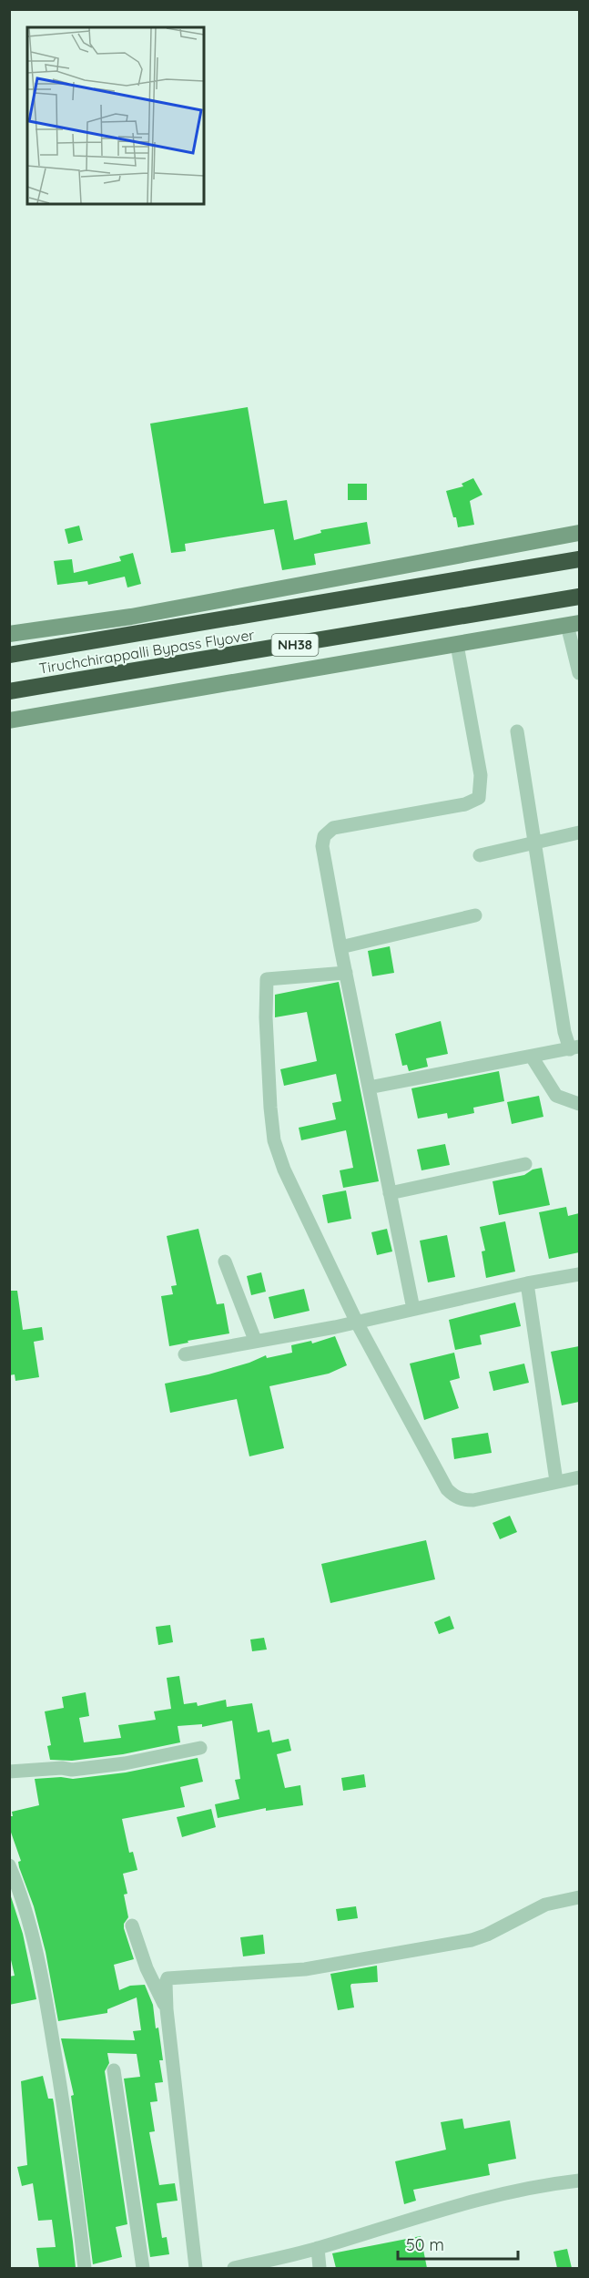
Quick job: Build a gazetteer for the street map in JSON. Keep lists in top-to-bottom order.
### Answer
{
  "streets": {
    "highway": ["NH38", "Tiruchchirappalli Bypass Flyover"]
  },
  "scale_bar": "50 m"
}
